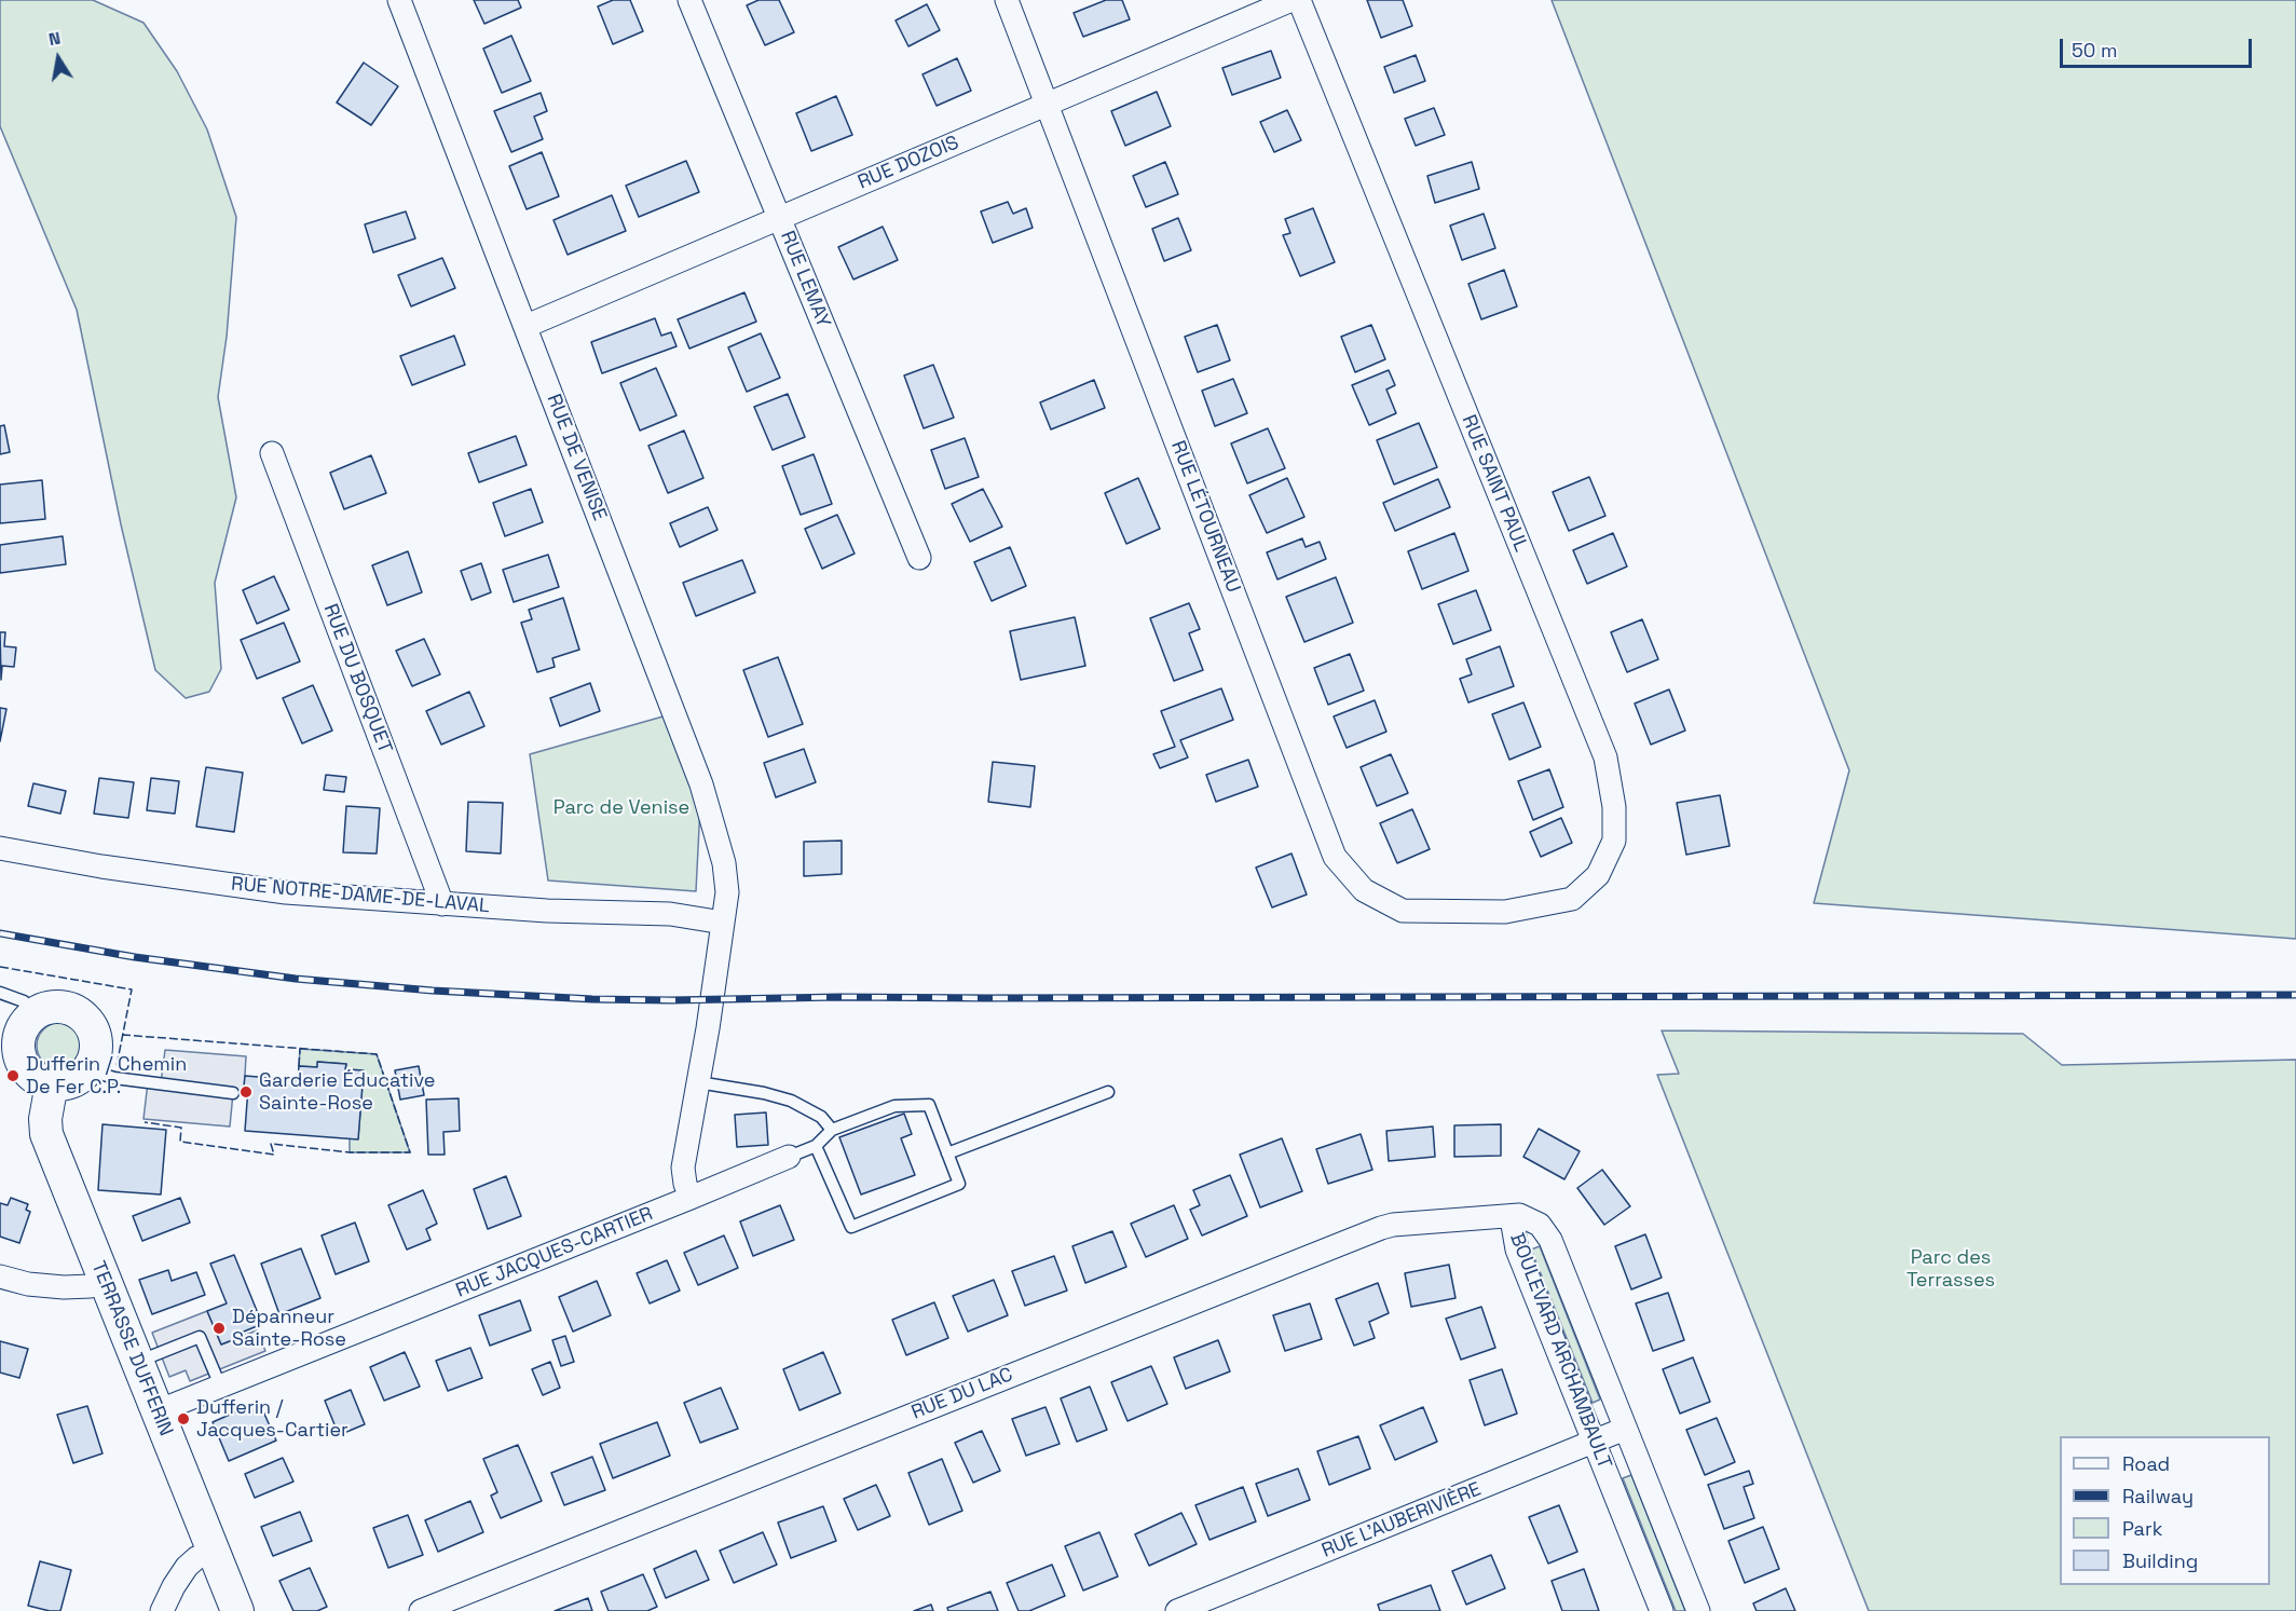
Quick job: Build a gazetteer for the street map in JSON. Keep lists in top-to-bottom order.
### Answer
{
  "streets": {
    "street": [
      "RUE DOZOIS",
      "RUE LEMAY",
      "RUE DE VENISE",
      "RUE SAINT PAUL",
      "RUE LÉTOURNEAU",
      "RUE DU BOSQUET",
      "RUE NOTRE-DAME-DE-LAVAL",
      "RUE JACQUES-CARTIER",
      "TERRASSE DUFFERIN",
      "BOULEVARD ARCHAMBAULT",
      "RUE DU LAC",
      "RUE L'AUBERIVIÈRE"
    ]
  },
  "crossings": [
    ["RUE DOZOIS", "RUE LEMAY"],
    ["RUE DOZOIS", "RUE DE VENISE"],
    ["RUE DOZOIS", "RUE LÉTOURNEAU"],
    ["RUE DE VENISE", "RUE NOTRE-DAME-DE-LAVAL"],
    ["RUE SAINT PAUL", "RUE LÉTOURNEAU"],
    ["RUE DU BOSQUET", "RUE NOTRE-DAME-DE-LAVAL"],
    ["RUE JACQUES-CARTIER", "TERRASSE DUFFERIN"],
    ["BOULEVARD ARCHAMBAULT", "RUE DU LAC"],
    ["BOULEVARD ARCHAMBAULT", "RUE L'AUBERIVIÈRE"]
  ],
  "parks": ["Parc de Venise", "Parc des Terrasses"],
  "places": [
    "Dufferin / Chemin De Fer C.P.",
    "Garderie Éducative Sainte-Rose",
    "Dépanneur Sainte-Rose",
    "Dufferin / Jacques-Cartier"
  ],
  "legend": [
    "Road",
    "Railway",
    "Park",
    "Building"
  ],
  "scale_bar": "50 m",
  "north": "top"
}
